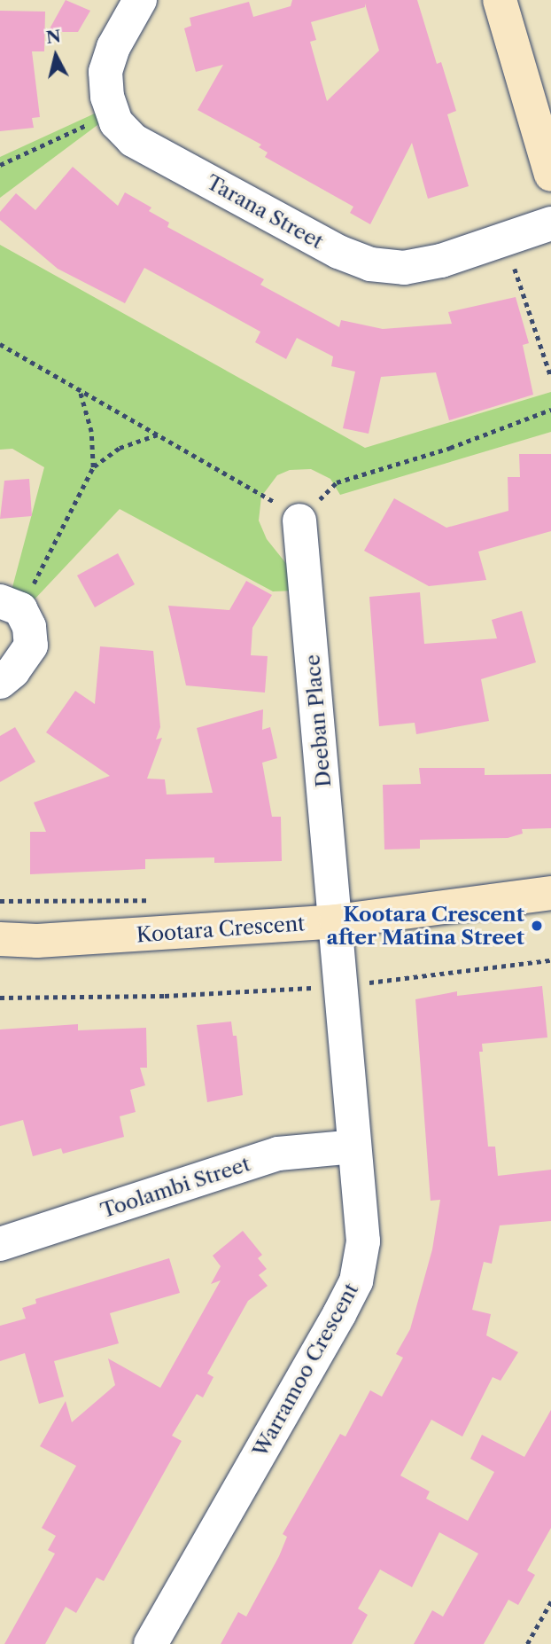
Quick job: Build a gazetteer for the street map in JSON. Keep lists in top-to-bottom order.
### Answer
{
  "streets": {
    "street": [
      "Tarana Street",
      "Deeban Place",
      "Kootara Crescent",
      "Toolambi Street",
      "Warramoo Crescent"
    ]
  },
  "crossings": [
    ["Deeban Place", "Kootara Crescent"],
    ["Deeban Place", "Warramoo Crescent"],
    ["Kootara Crescent", "Warramoo Crescent"],
    ["Toolambi Street", "Warramoo Crescent"]
  ],
  "places": ["Kootara Crescent after Matina Street"],
  "north": "top"
}
